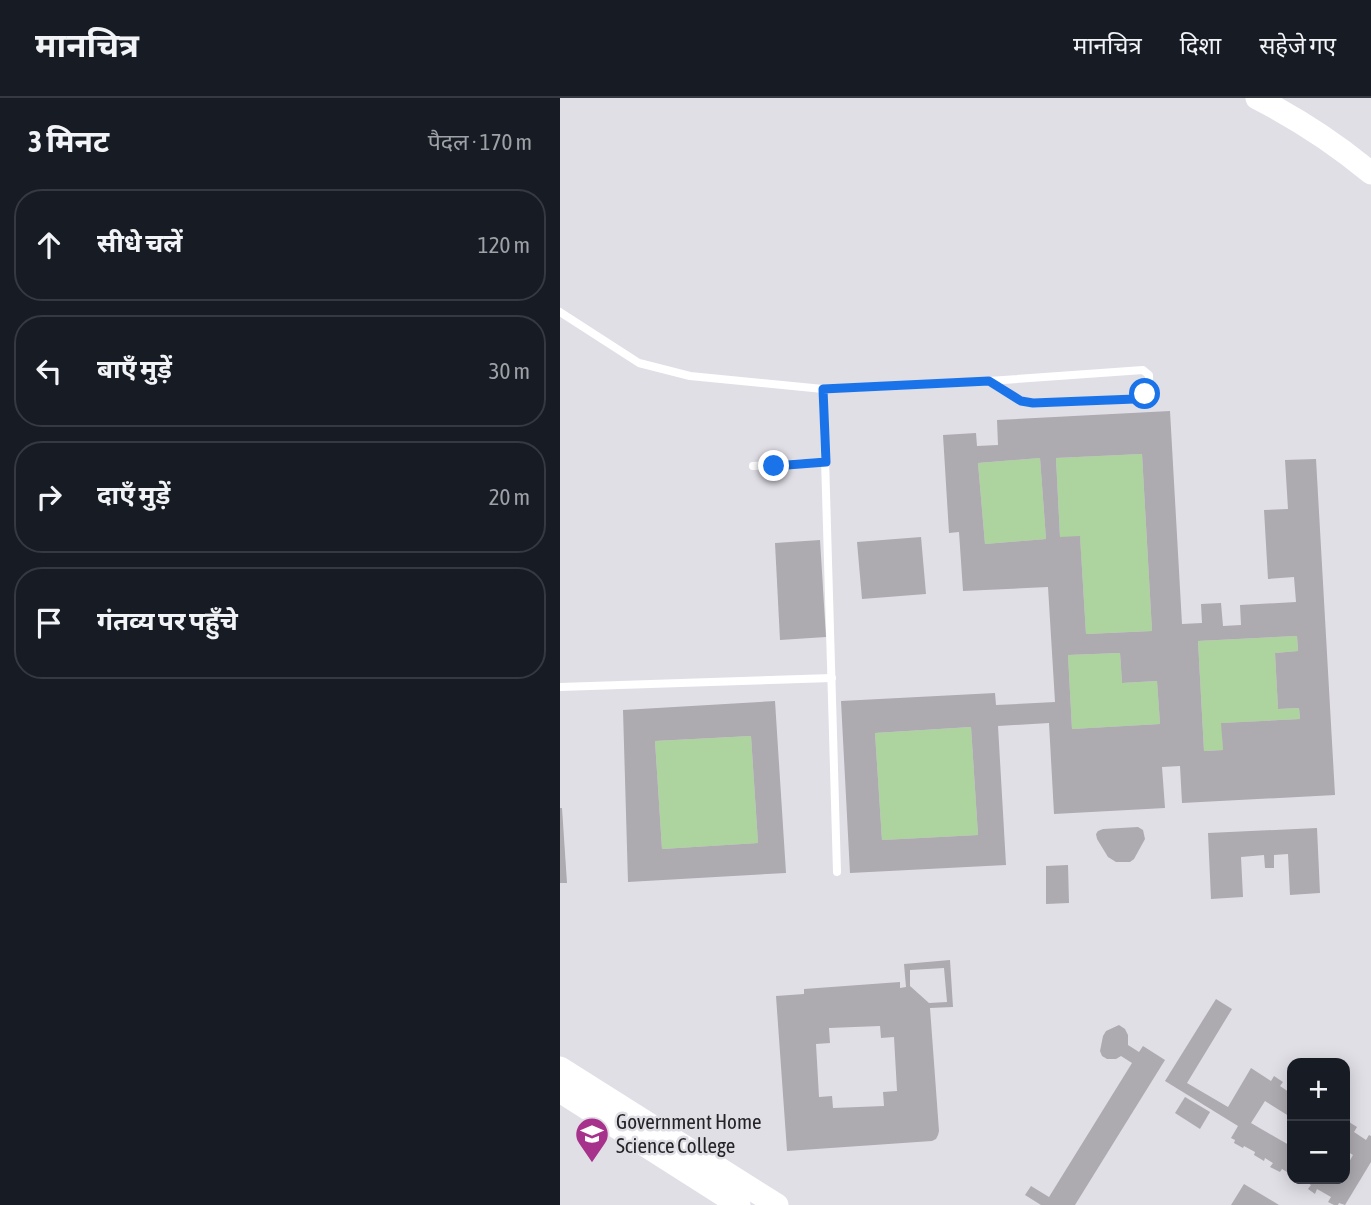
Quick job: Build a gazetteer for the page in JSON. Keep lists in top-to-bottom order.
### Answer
{
  "places": {
    "school or university": ["Government Home Science College"]
  },
  "page": {
    "header": "मानचित्र",
    "nav": ["मानचित्र", "दिशा", "सहेजे गए"],
    "heading": ["3 मिनट", "पैदल · 170 m"],
    "list": [
      ["सीधे चलें", "120 m"],
      ["बाएँ मुड़ें", "30 m"],
      ["दाएँ मुड़ें", "20 m"],
      "गंतव्य पर पहुँचे"
    ],
    "map_buttons": ["+", "−"]
  }
}
